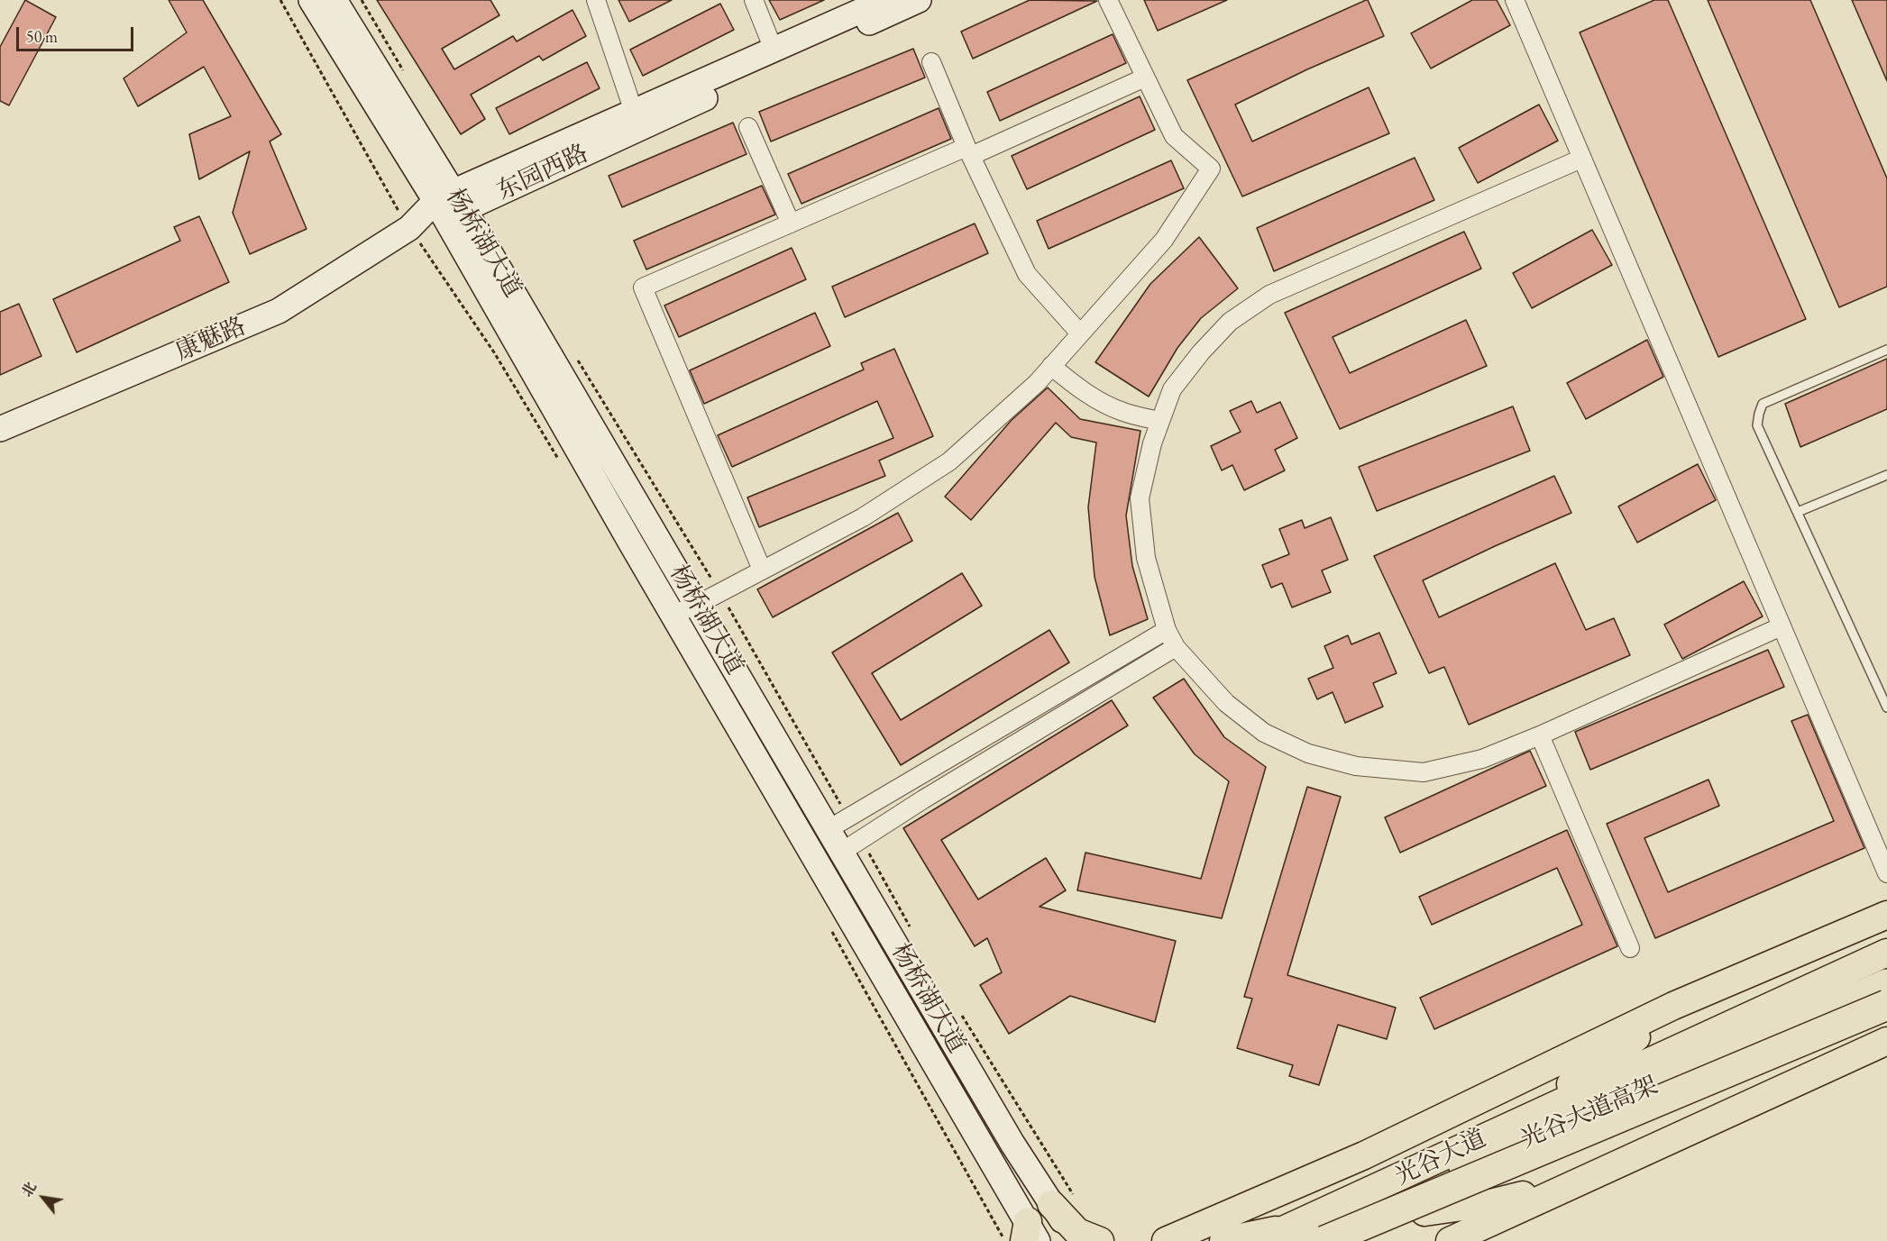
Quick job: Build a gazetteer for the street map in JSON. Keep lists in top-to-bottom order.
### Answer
{
  "streets": {
    "highway": ["光谷大道高架"],
    "main road": [
      "东园西路",
      "杨桥湖大道",
      "康魅路",
      "光谷大道"
    ]
  },
  "crossings": [
    ["东园西路", "杨桥湖大道"],
    ["东园西路", "康魅路"],
    ["光谷大道高架", "光谷大道"]
  ],
  "scale_bar": "50 m",
  "north": "top left"
}
